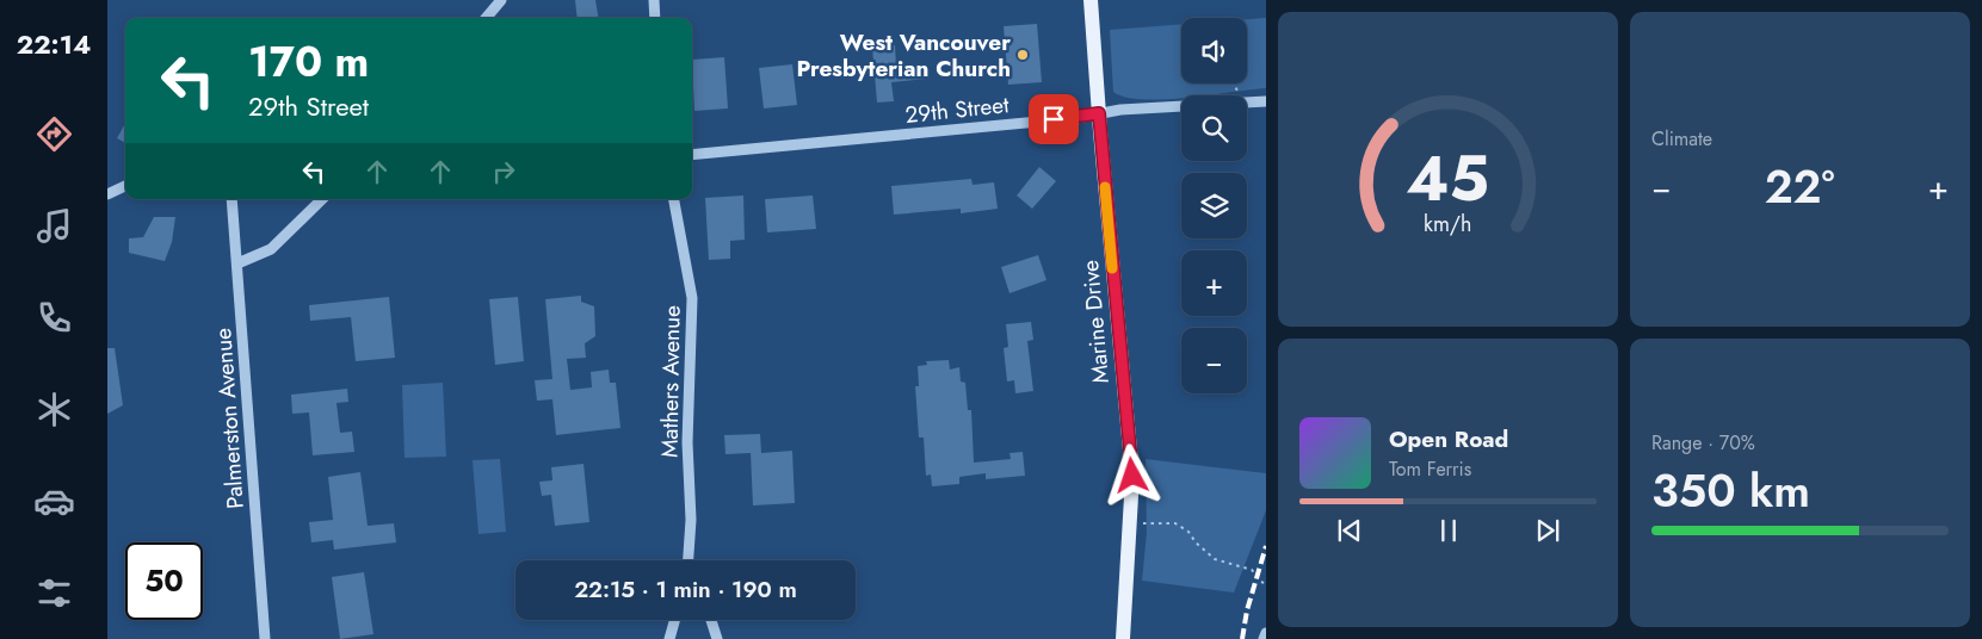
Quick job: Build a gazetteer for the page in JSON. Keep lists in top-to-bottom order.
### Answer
{
  "streets": {
    "main road": ["Marine Drive"],
    "street": ["29th Street", "Mathers Avenue", "Palmerston Avenue"]
  },
  "crossings": [
    ["29th Street", "Marine Drive"]
  ],
  "places": ["West Vancouver Presbyterian Church"],
  "page": {
    "tabs": "22:14",
    "tile": [
      "Climate",
      ["Range · 70%", "350 km"]
    ],
    "map_buttons": ["+", "−"],
    "turn": ["170 m", "29th Street"],
    "heat": ["−", "22°", "+"],
    "song": ["Open Road", "Tom Ferris"],
    "limit": "50",
    "trip": "22:15 · 1 min · 190 m",
    "gauge": ["45", "km/h"]
  }
}
